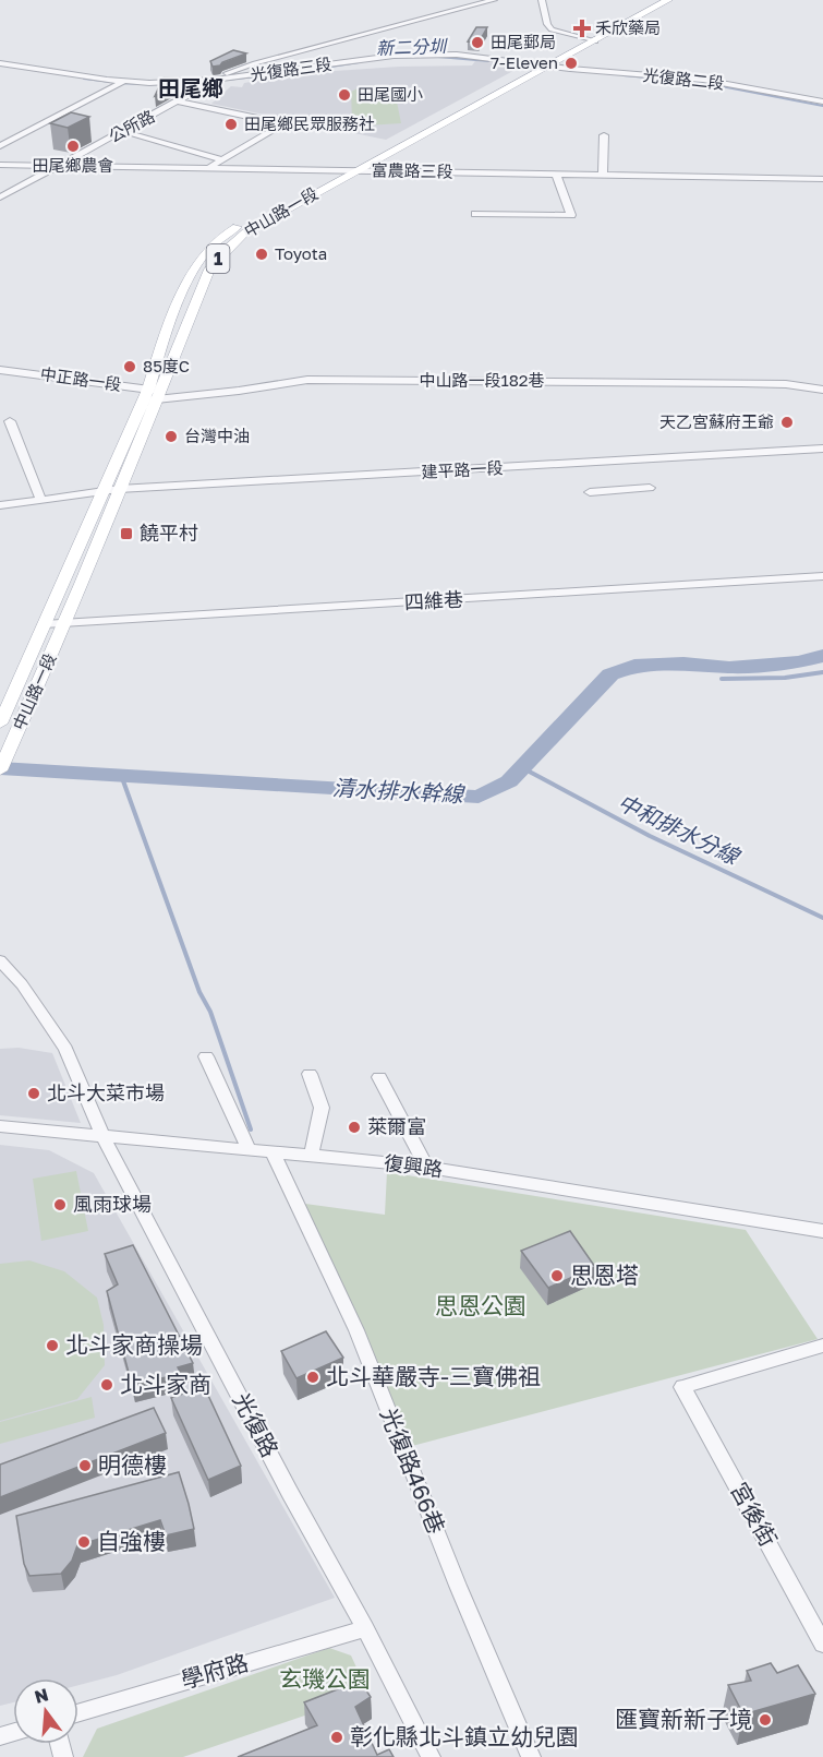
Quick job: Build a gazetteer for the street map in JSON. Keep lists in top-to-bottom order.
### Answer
{
  "streets": {
    "main road": ["中山路一段", "1"],
    "street": [
      "光復路三段",
      "光復路二段",
      "公所路",
      "富農路三段",
      "中正路一段",
      "中山路一段182巷",
      "建平路一段",
      "四維巷",
      "復興路",
      "光復路",
      "光復路466巷",
      "宮後街",
      "學府路"
    ]
  },
  "crossings": [
    ["光復路三段", "光復路二段"],
    ["光復路三段", "公所路"],
    ["光復路三段", "中山路一段"],
    ["光復路二段", "中山路一段"],
    ["公所路", "富農路三段"],
    ["富農路三段", "中山路一段"],
    ["中山路一段", "中正路一段"],
    ["中山路一段", "中山路一段182巷"],
    ["中山路一段", "建平路一段"],
    ["中山路一段", "四維巷"],
    ["中正路一段", "中山路一段182巷"],
    ["復興路", "光復路"],
    ["復興路", "光復路466巷"],
    ["光復路", "學府路"]
  ],
  "districts": ["田尾鄉"],
  "water": ["新二分圳", "清水排水幹線", "中和排水分線"],
  "parks": ["思恩公園", "玄璣公園"],
  "places": {
    "health": ["禾欣藥局"],
    "other": [
      "田尾郵局",
      "7-Eleven",
      "田尾國小",
      "田尾鄉民眾服務社",
      "田尾鄉農會",
      "Toyota",
      "85度C",
      "天乙宮蘇府王爺",
      "台灣中油",
      "北斗大菜市場",
      "萊爾富",
      "風雨球場",
      "思恩塔",
      "北斗家商操場",
      "北斗華嚴寺-三寶佛祖",
      "北斗家商",
      "明德樓",
      "自強樓",
      "匯寶新新子境",
      "彰化縣北斗鎮立幼兒園"
    ],
    "transit": ["饒平村"]
  },
  "north": "top"
}
